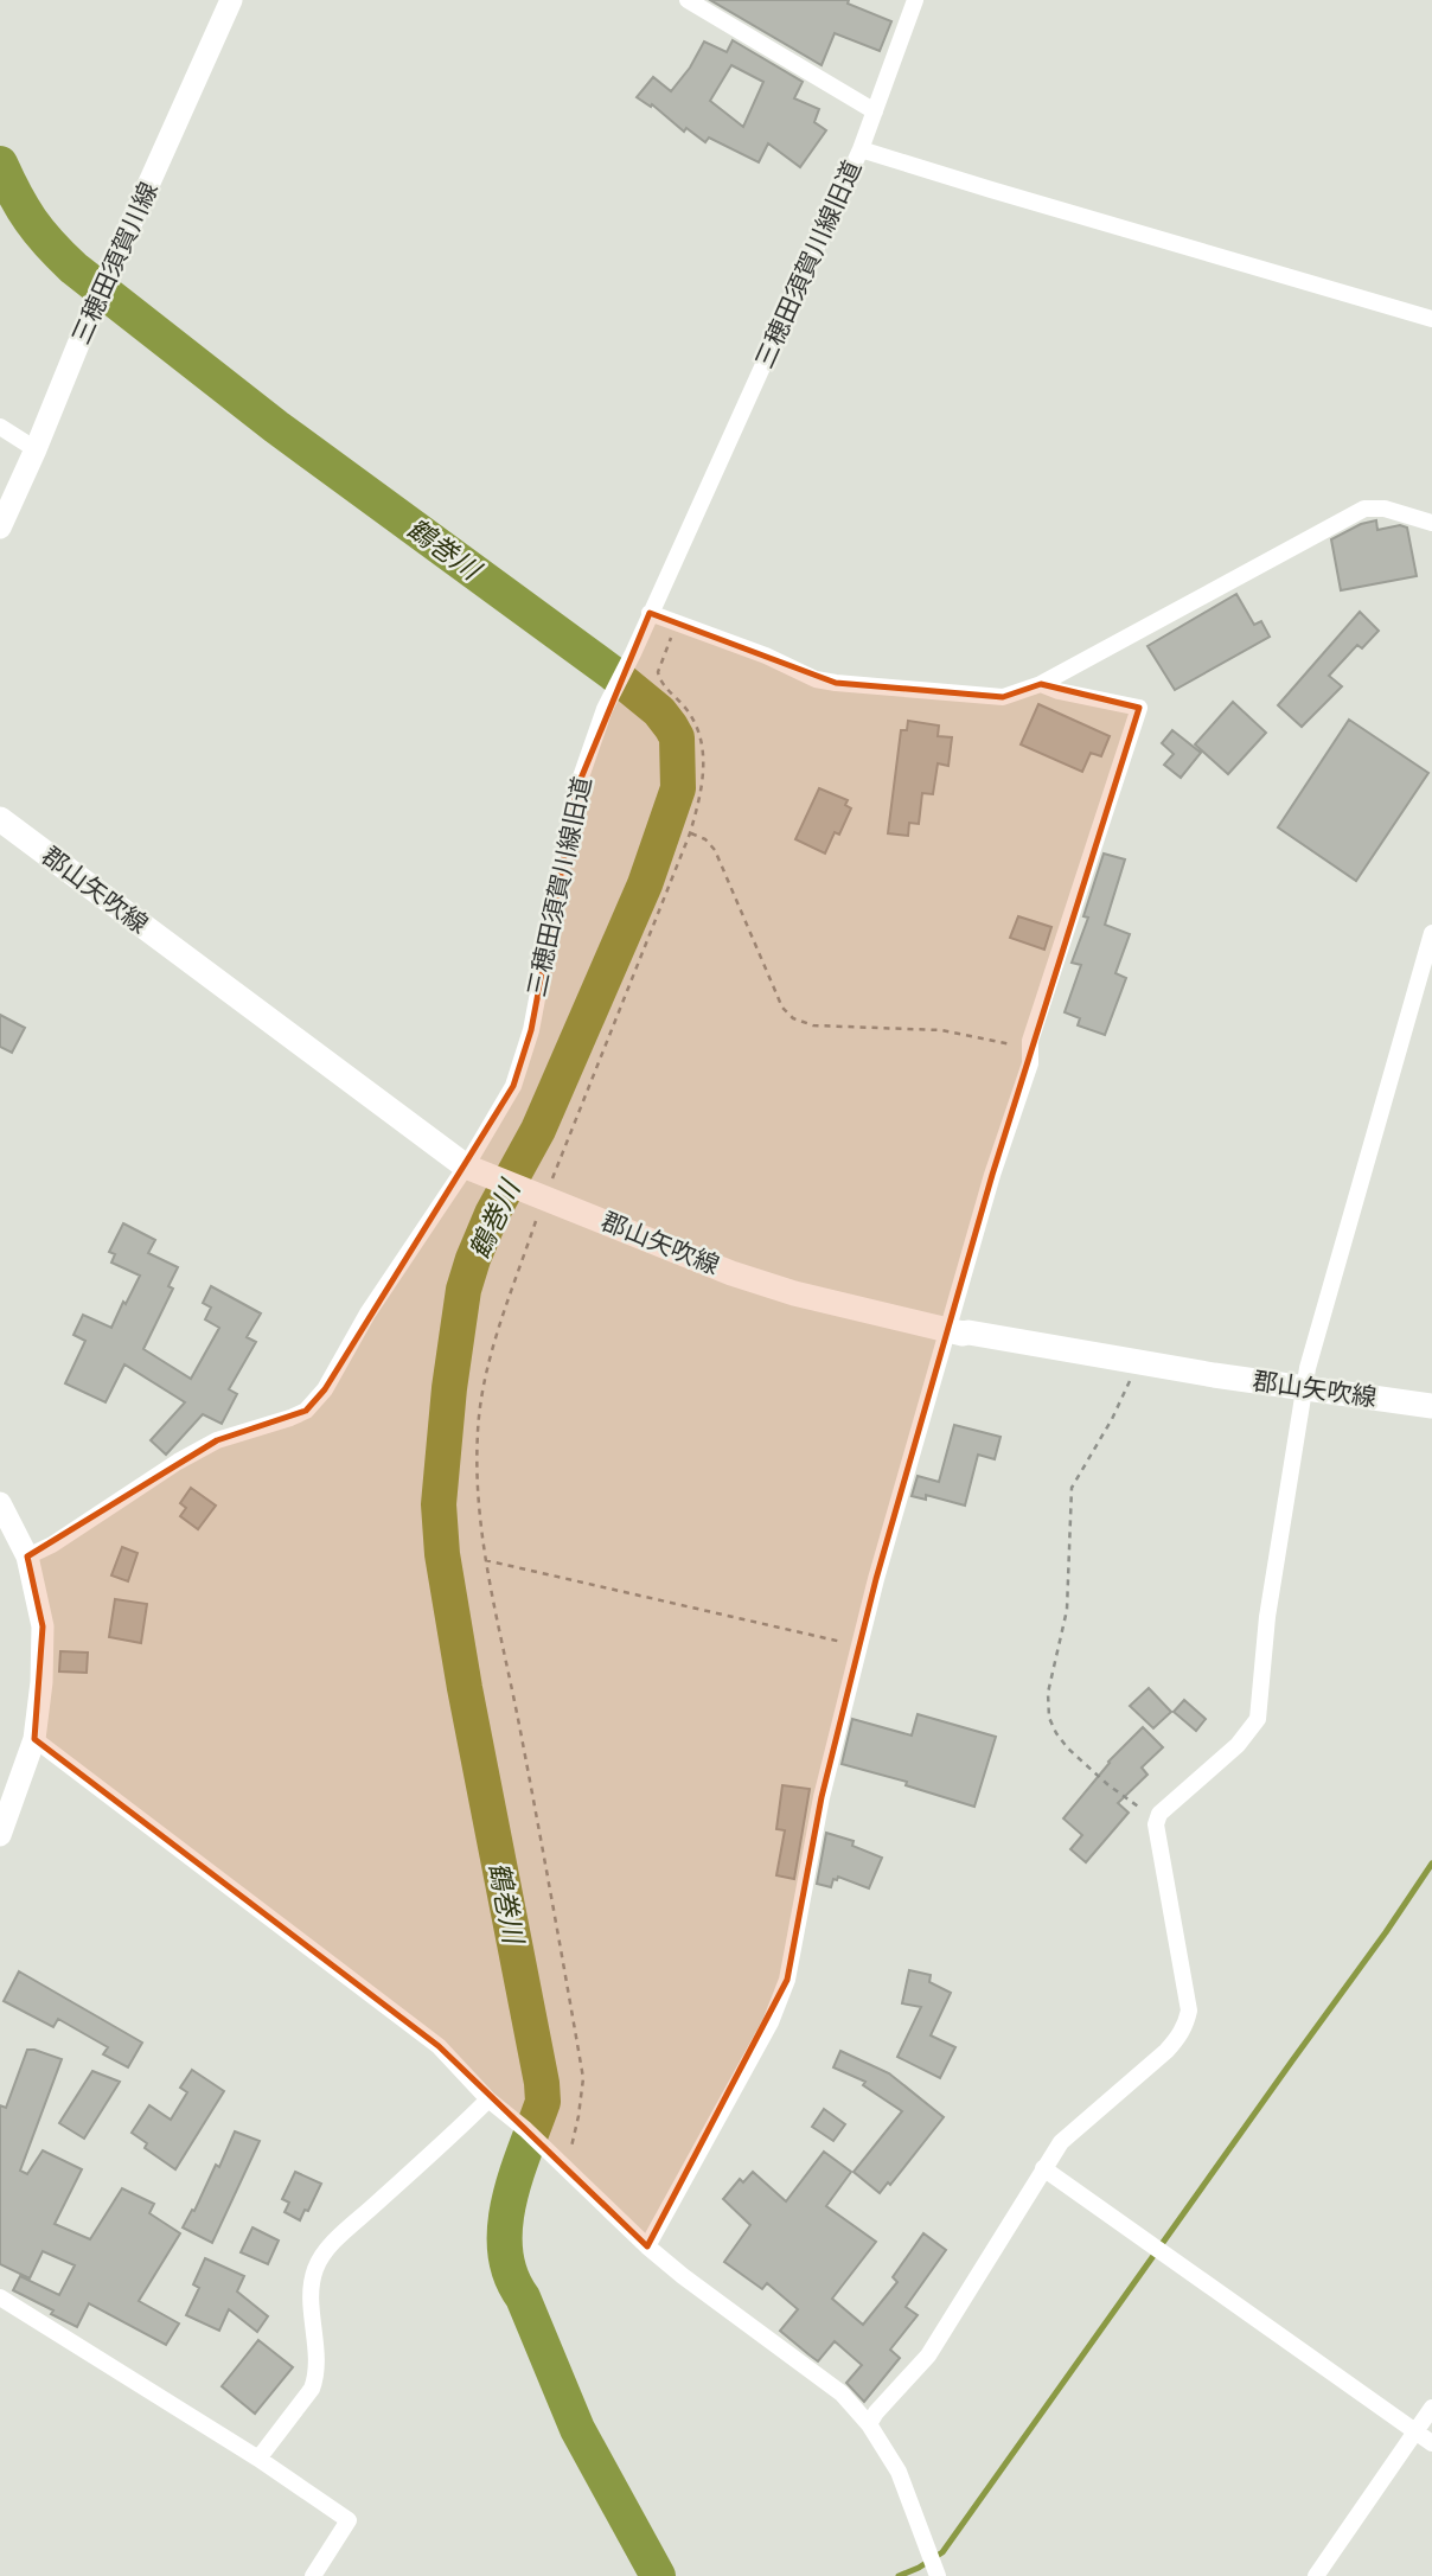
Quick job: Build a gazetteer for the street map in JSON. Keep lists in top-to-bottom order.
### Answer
{
  "streets": {
    "main road": ["三穂田須賀川線", "郡山矢吹線"],
    "street": ["三穂田須賀川線旧道"]
  },
  "crossings": [
    ["三穂田須賀川線旧道", "郡山矢吹線"]
  ],
  "water": ["鶴巻川"]
}
